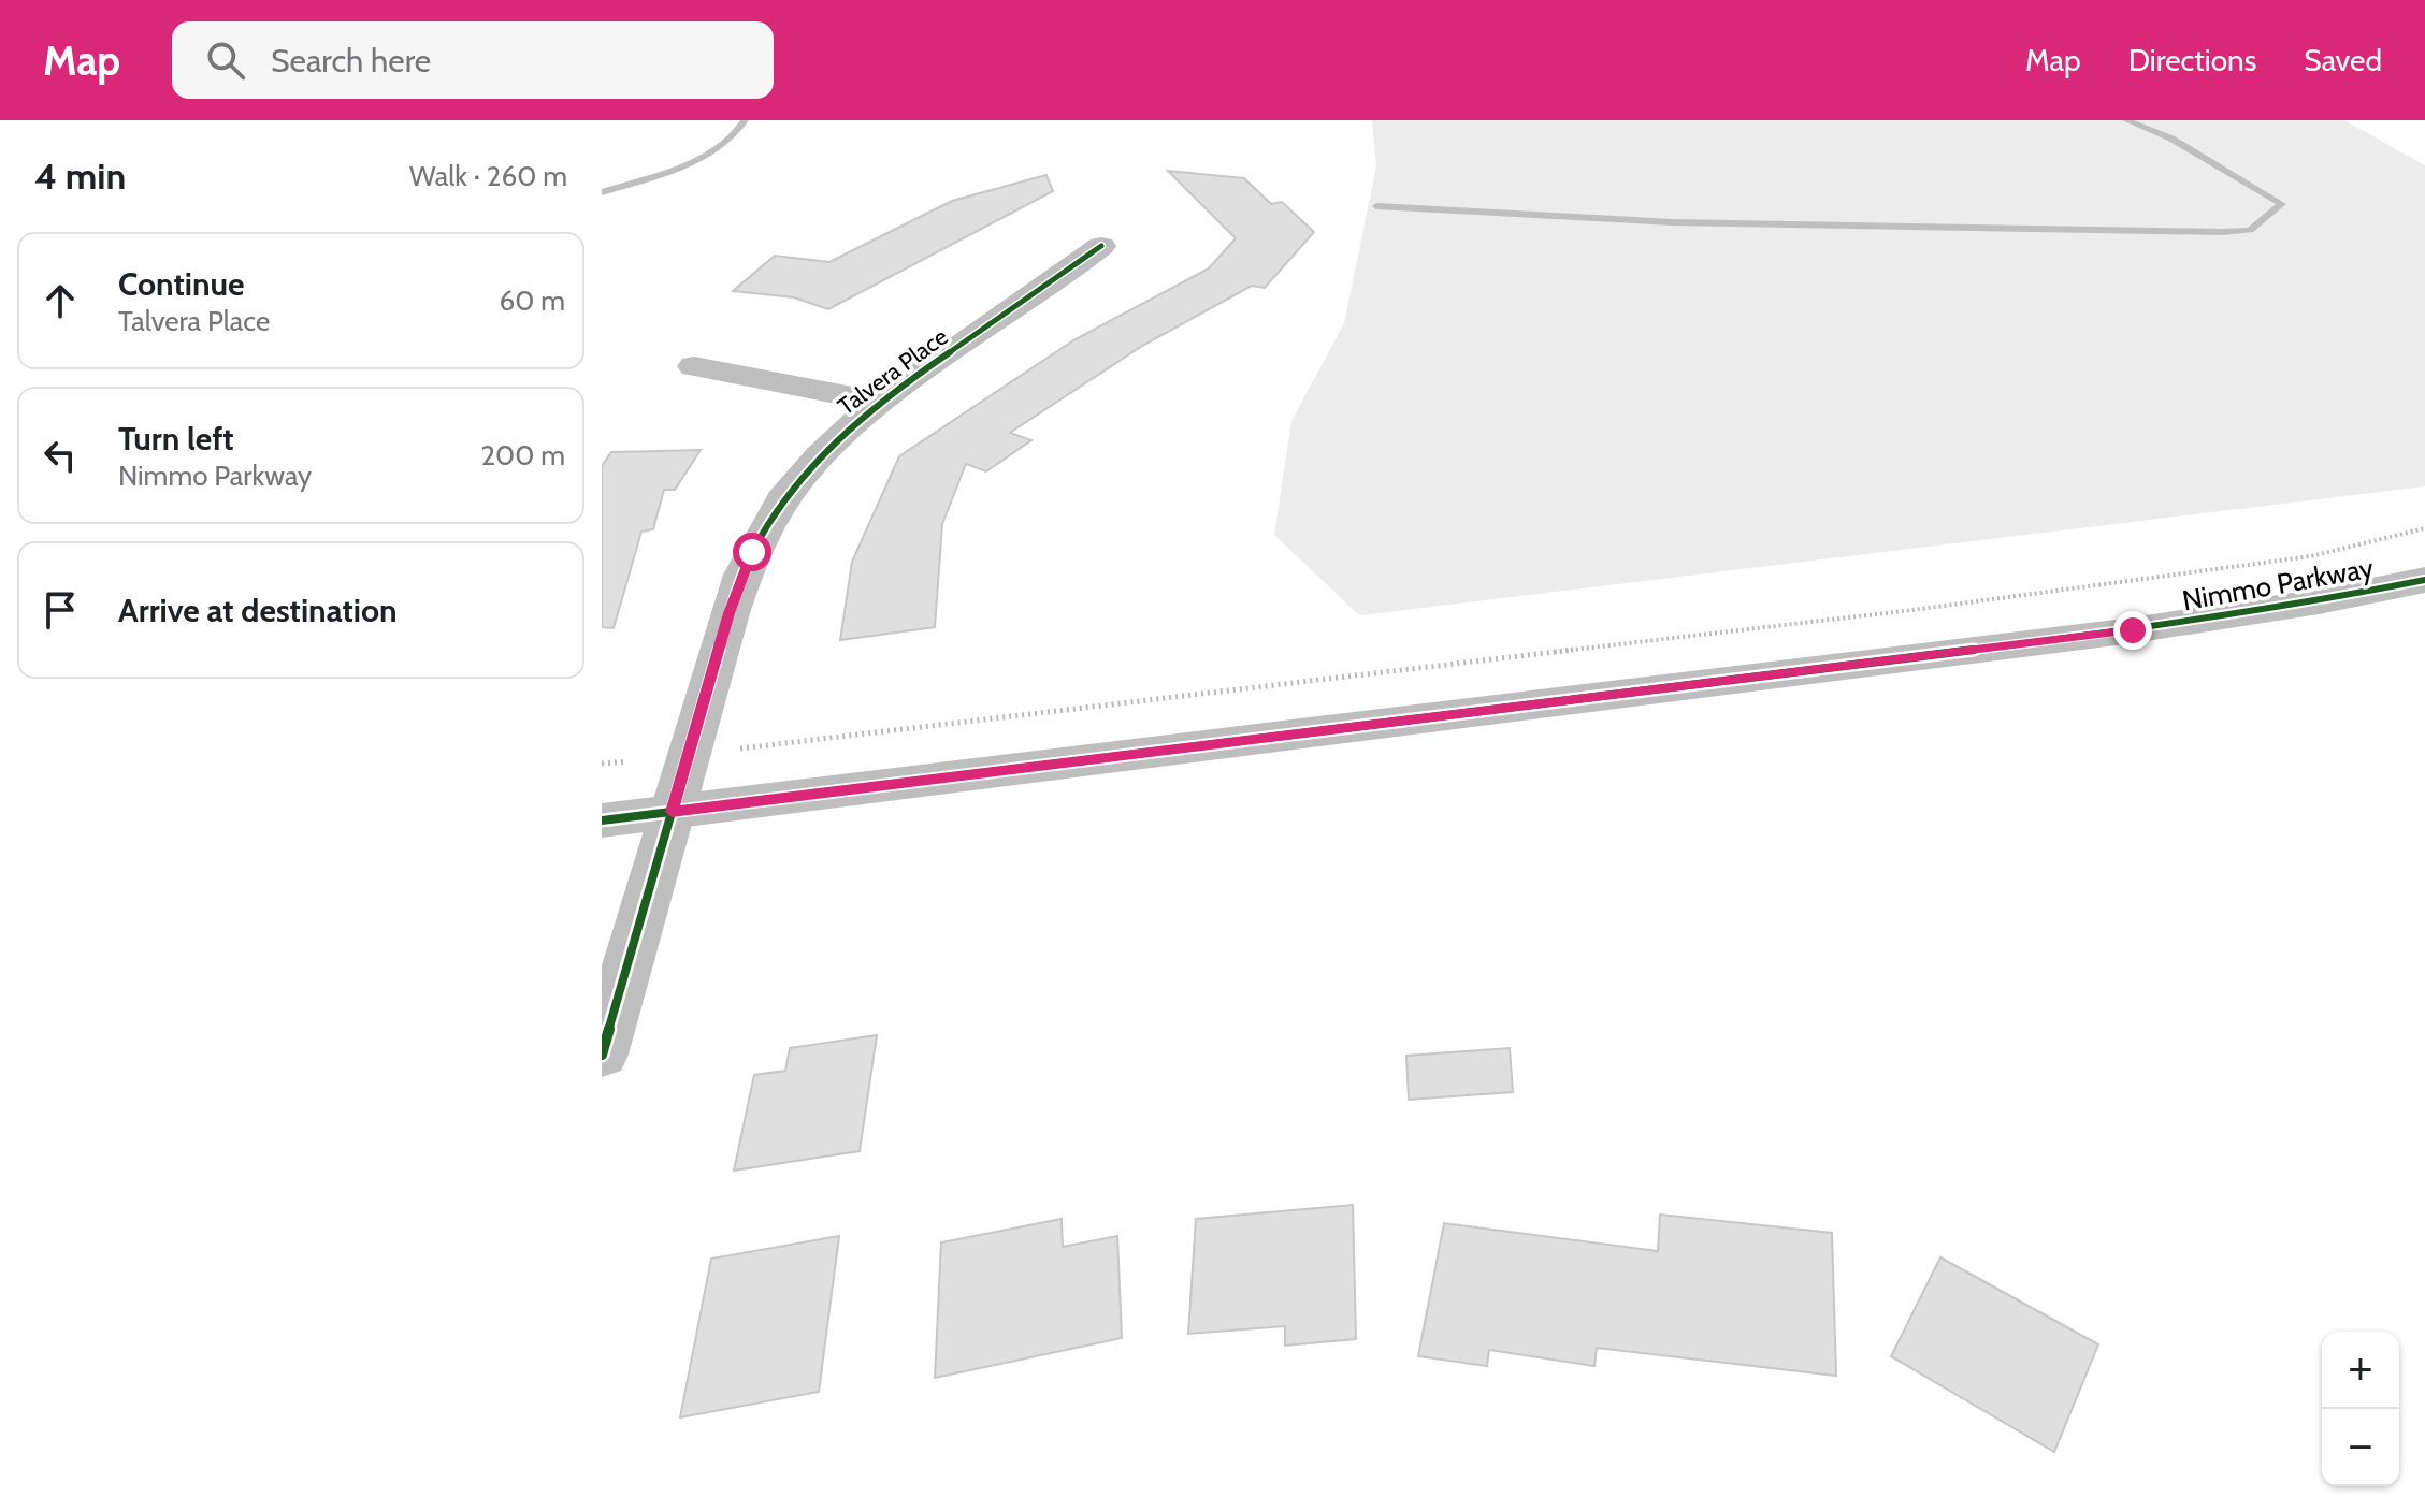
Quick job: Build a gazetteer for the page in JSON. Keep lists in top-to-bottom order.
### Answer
{
  "streets": {
    "street": ["Talvera Place", "Nimmo Parkway"]
  },
  "crossings": [
    ["Talvera Place", "Nimmo Parkway"]
  ],
  "page": {
    "header": "Map",
    "search": "Search here",
    "nav": ["Map", "Directions", "Saved"],
    "heading": ["4 min", "Walk · 260 m"],
    "list": [
      ["Continue", "Talvera Place", "60 m"],
      ["Turn left", "Nimmo Parkway", "200 m"],
      "Arrive at destination"
    ],
    "map_buttons": ["+", "−"]
  }
}
